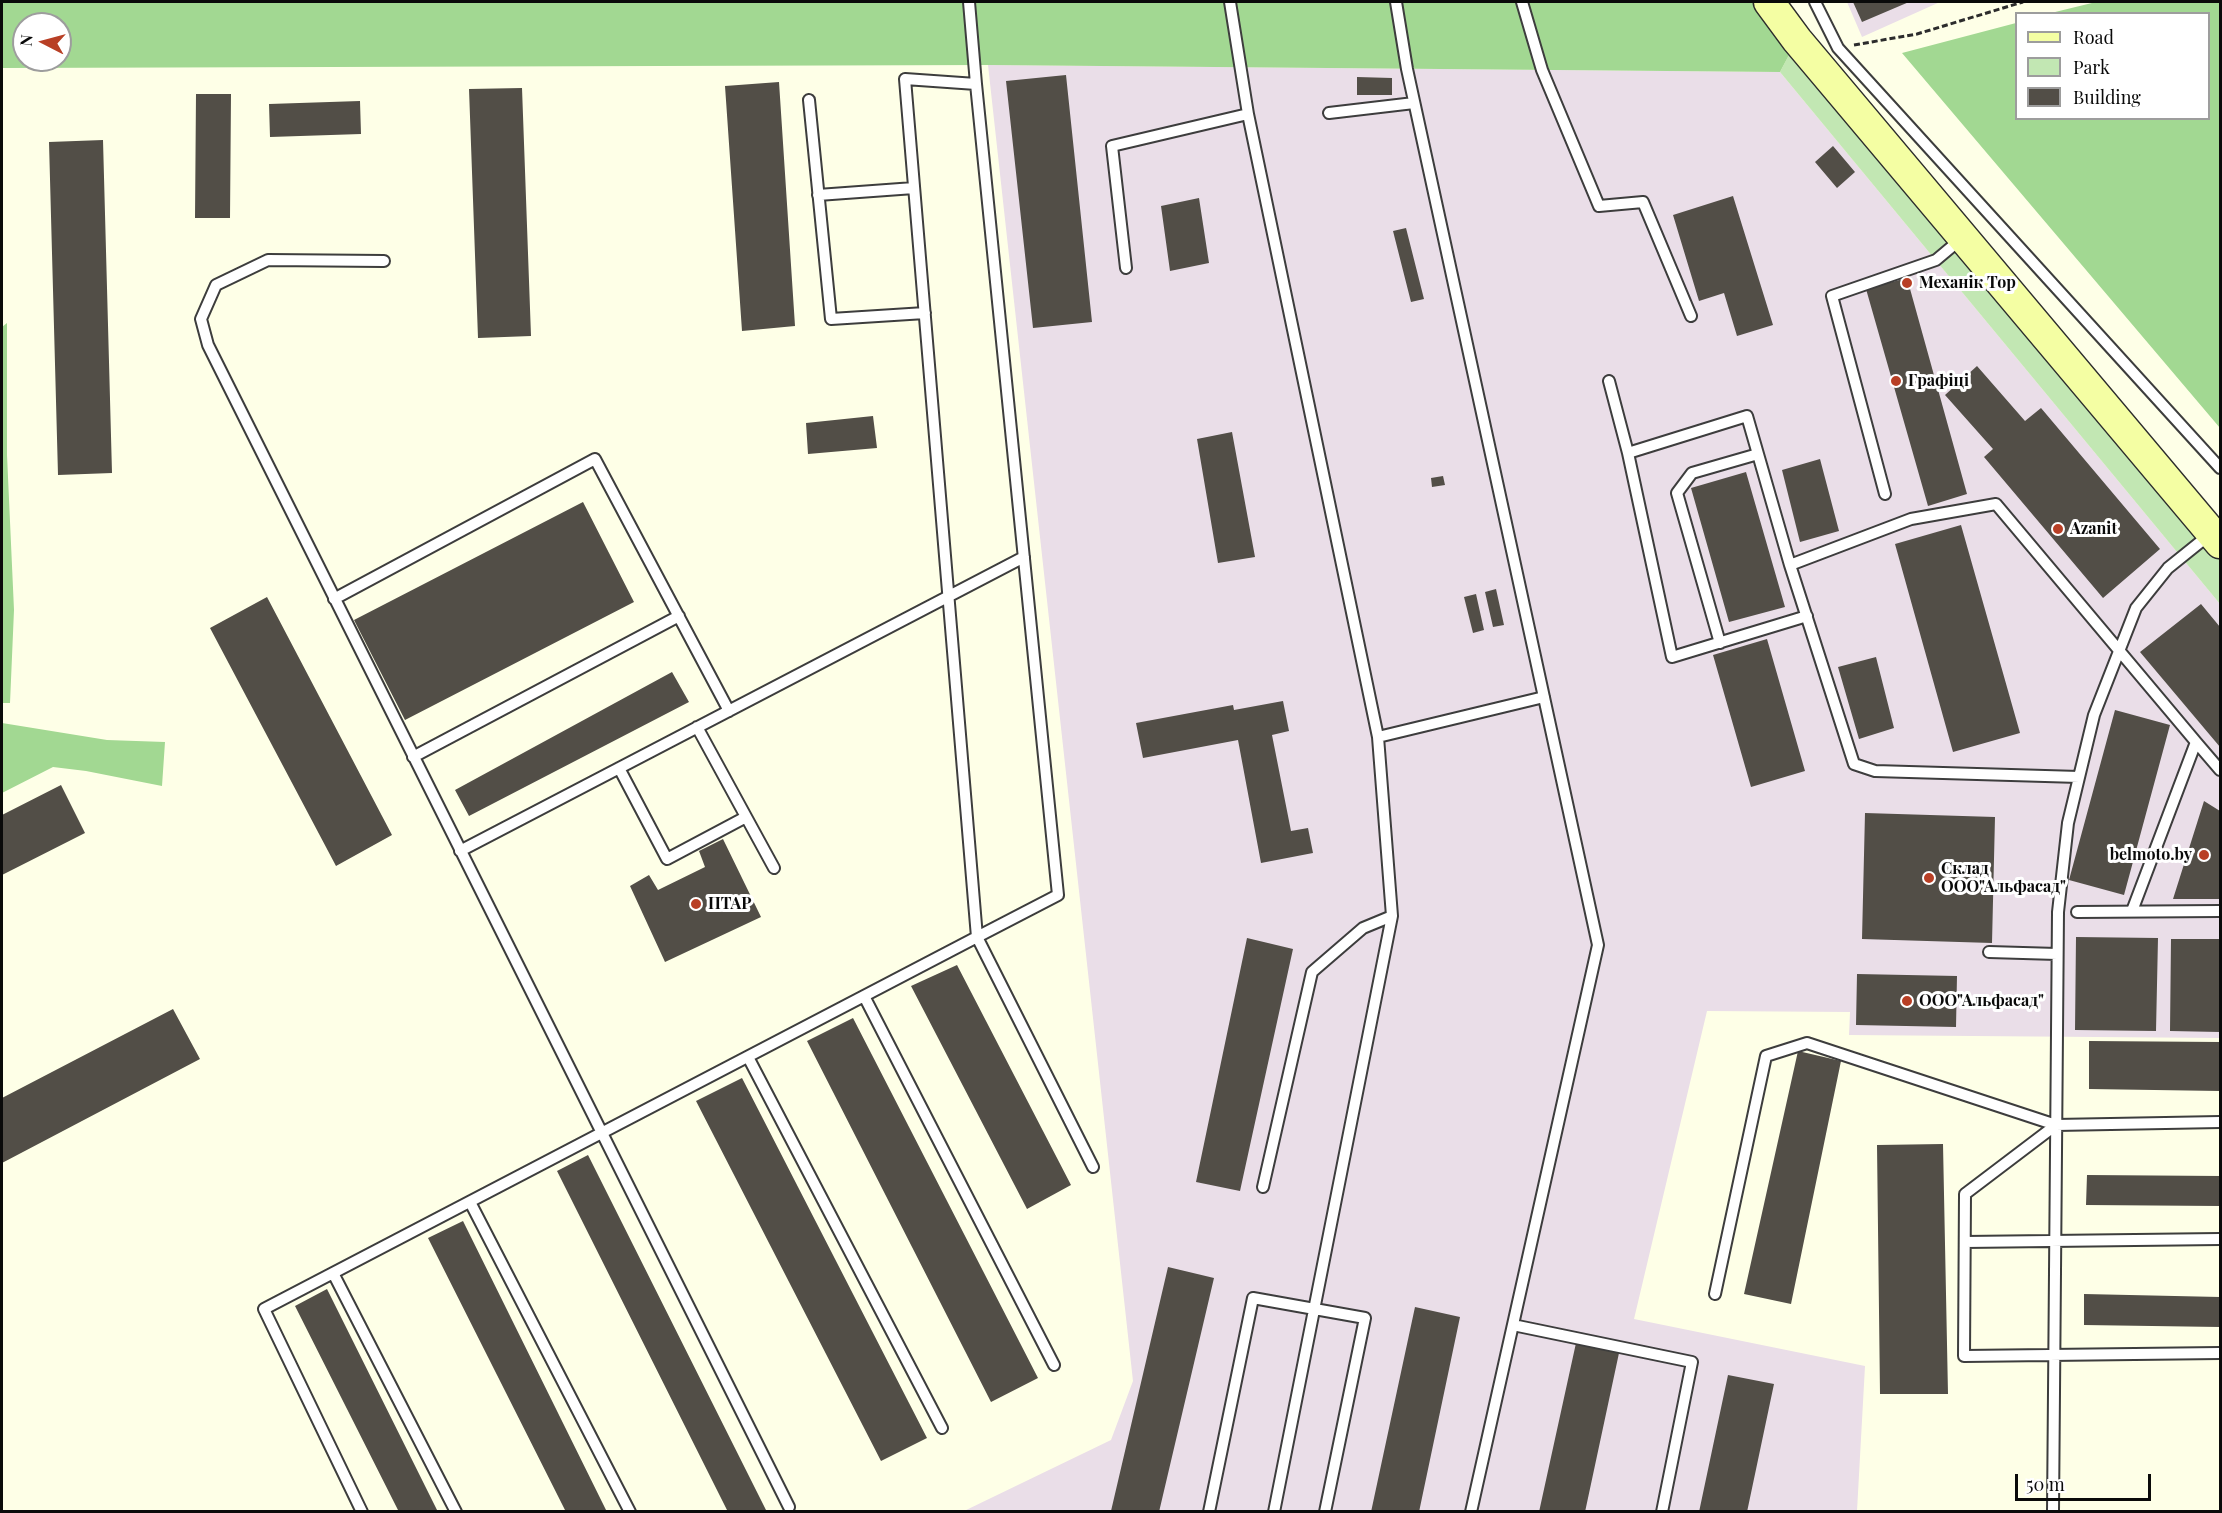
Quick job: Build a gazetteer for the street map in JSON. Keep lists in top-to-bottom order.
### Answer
{
  "places": [
    "Механік Тор",
    "Графіці",
    "Azanit",
    "belmoto.by",
    "Склад ООО\"Альфасад\"",
    "ПТАР",
    "ООО\"Альфасад\""
  ],
  "legend": ["Road", "Park", "Building"],
  "scale_bar": "50 m",
  "north": "left"
}
